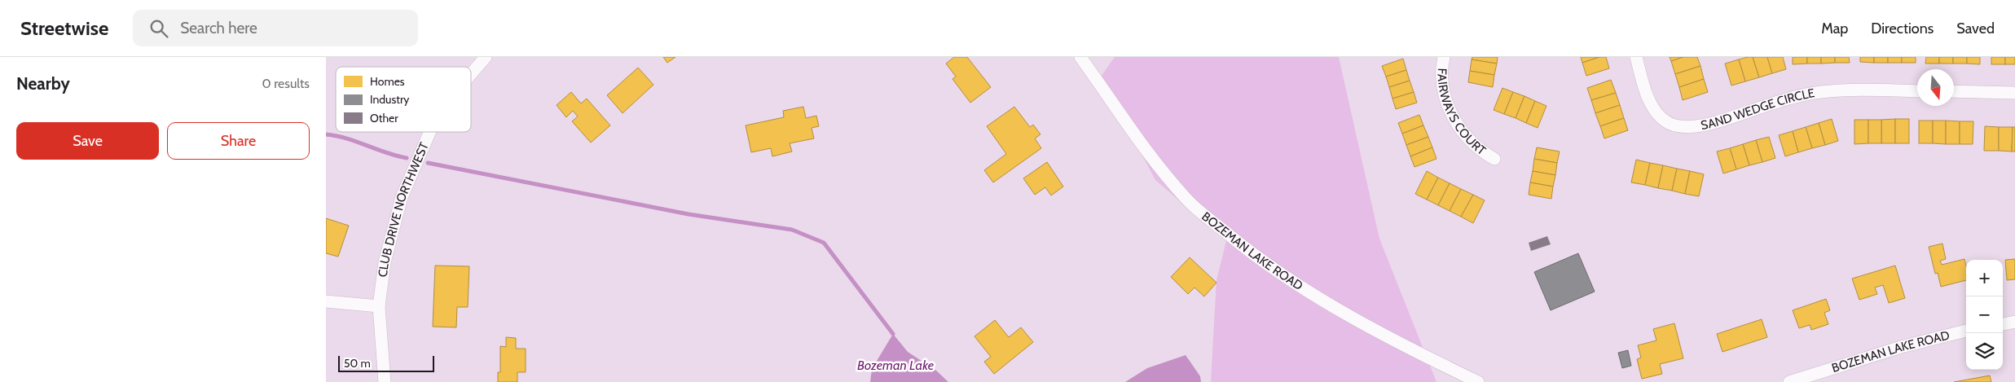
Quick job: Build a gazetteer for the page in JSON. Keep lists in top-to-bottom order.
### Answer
{
  "streets": {
    "street": [
      "FAIRWAYS COURT",
      "SAND WEDGE CIRCLE",
      "CLUB DRIVE NORTHWEST",
      "BOZEMAN LAKE ROAD"
    ]
  },
  "water": ["Bozeman Lake"],
  "legend": ["Homes", "Industry", "Other"],
  "scale_bar": "50 m",
  "north": "bottom",
  "page": {
    "header": "Streetwise",
    "search": "Search here",
    "nav": ["Map", "Directions", "Saved"],
    "heading": ["Nearby", "0 results"],
    "buttons": ["Save", "Share"],
    "map_buttons": ["+", "−"],
    "scale": "50 m"
  }
}
